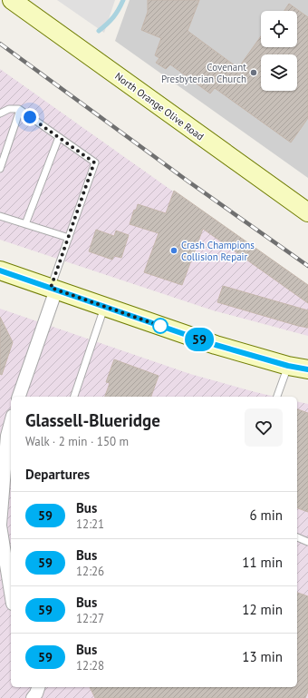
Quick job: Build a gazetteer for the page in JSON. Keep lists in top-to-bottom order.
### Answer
{
  "streets": {
    "street": ["North Orange Olive Road"]
  },
  "places": ["Covenant Presbyterian Church", "Crash Champions Collision Repair"],
  "lines": ["bus line 59"],
  "page": {
    "on_map": "59",
    "heading": [
      ["Glassell-Blueridge", "Walk · 2 min · 150 m"],
      "Departures"
    ],
    "list": [
      {
        "mark": "59",
        "name": "Bus",
        "note": "12:21",
        "value": "6 min"
      },
      {
        "mark": "59",
        "name": "Bus",
        "note": "12:26",
        "value": "11 min"
      },
      {
        "mark": "59",
        "name": "Bus",
        "note": "12:27",
        "value": "12 min"
      },
      {
        "mark": "59",
        "name": "Bus",
        "note": "12:28",
        "value": "13 min"
      }
    ]
  }
}
